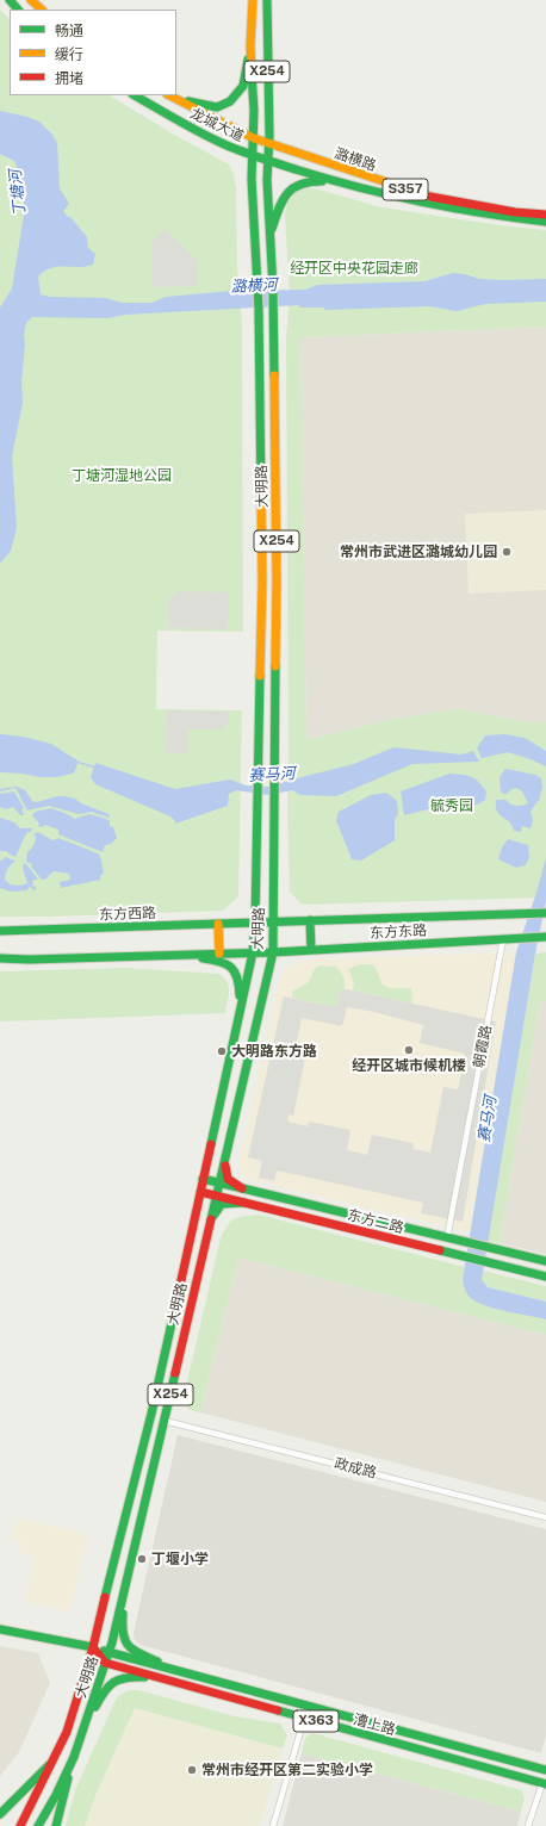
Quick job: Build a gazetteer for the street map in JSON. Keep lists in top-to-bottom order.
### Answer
{
  "streets": {
    "main road": [
      "X254",
      "龙城大道",
      "潞横路",
      "S357",
      "大明路",
      "东方西路",
      "东方东路",
      "东方二路",
      "X363",
      "漕上路"
    ],
    "street": ["朝霞路", "政成路"]
  },
  "crossings": [
    ["龙城大道", "潞横路"],
    ["龙城大道", "S357"],
    ["龙城大道", "大明路"],
    ["潞横路", "S357"],
    ["潞横路", "大明路"],
    ["S357", "大明路"],
    ["大明路", "东方西路"],
    ["大明路", "东方东路"],
    ["大明路", "东方二路"],
    ["大明路", "政成路"],
    ["大明路", "漕上路"],
    ["东方西路", "东方东路"],
    ["东方东路", "朝霞路"],
    ["朝霞路", "东方二路"]
  ],
  "water": ["丁塘河", "潞横河", "赛马河"],
  "parks": ["经开区中央花园走廊", "丁塘河湿地公园", "毓秀园"],
  "places": [
    "常州市武进区潞城幼儿园",
    "经开区城市候机楼",
    "大明路东方路",
    "丁堰小学",
    "常州市经开区第二实验小学"
  ],
  "legend": ["畅通", "缓行", "拥堵"]
}
